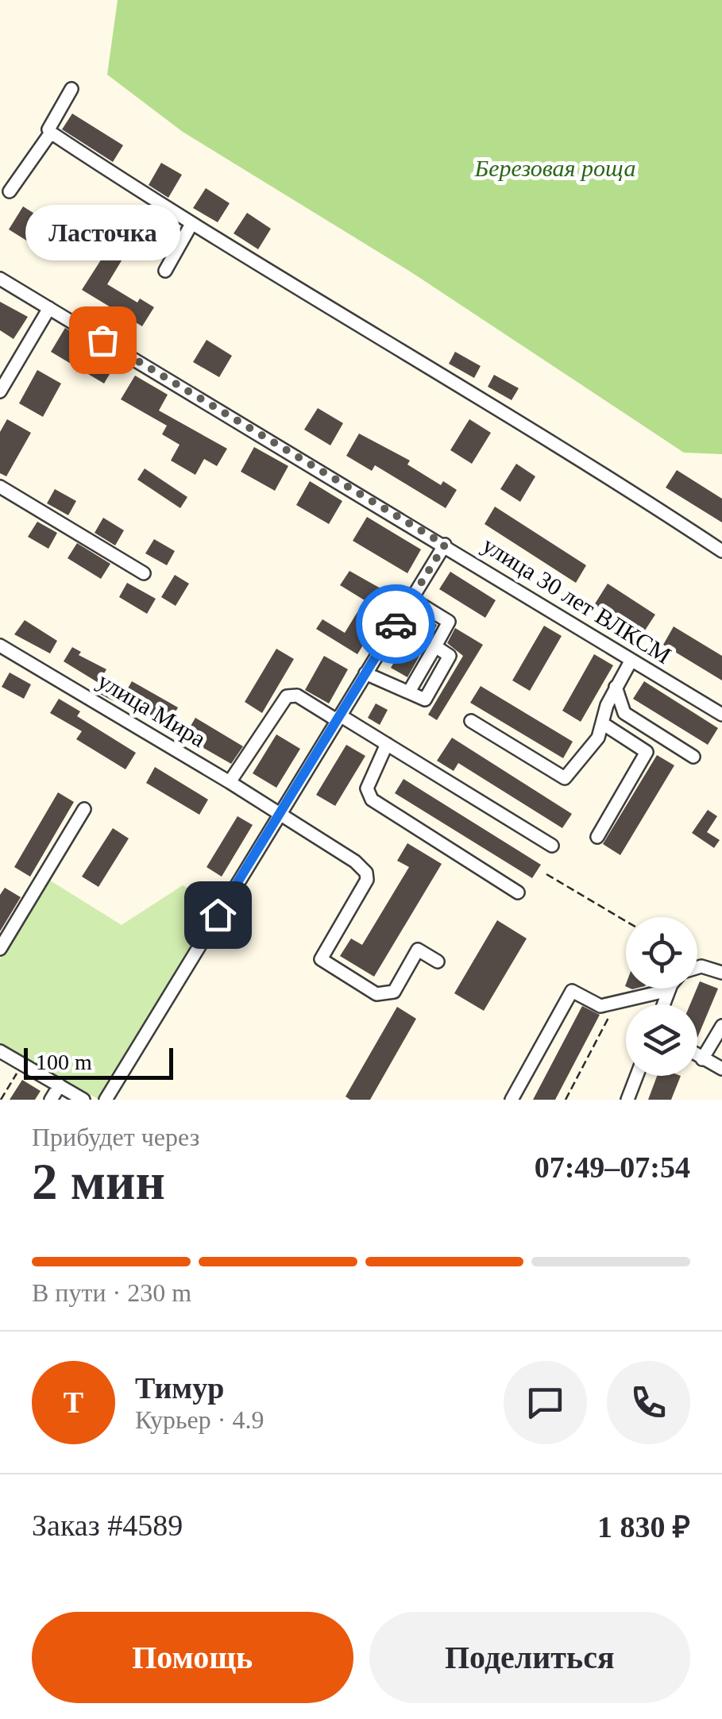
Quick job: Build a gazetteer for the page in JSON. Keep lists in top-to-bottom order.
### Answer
{
  "streets": {
    "street": ["улица 30 лет ВЛКСМ", "улица Мира"]
  },
  "parks": ["Березовая роща"],
  "places": ["Ласточка"],
  "scale_bar": "100 m",
  "page": {
    "bubble": "Ласточка",
    "scale": "100 m",
    "heading": ["2 мин", "Прибудет через", "07:49–07:54"],
    "panel": [
      "Тимур",
      "Курьер · 4.9",
      "Заказ #4589",
      "1 830 ₽"
    ],
    "bar": "В пути · 230 m",
    "round": "Т",
    "buttons": ["Помощь", "Поделиться"]
  }
}
